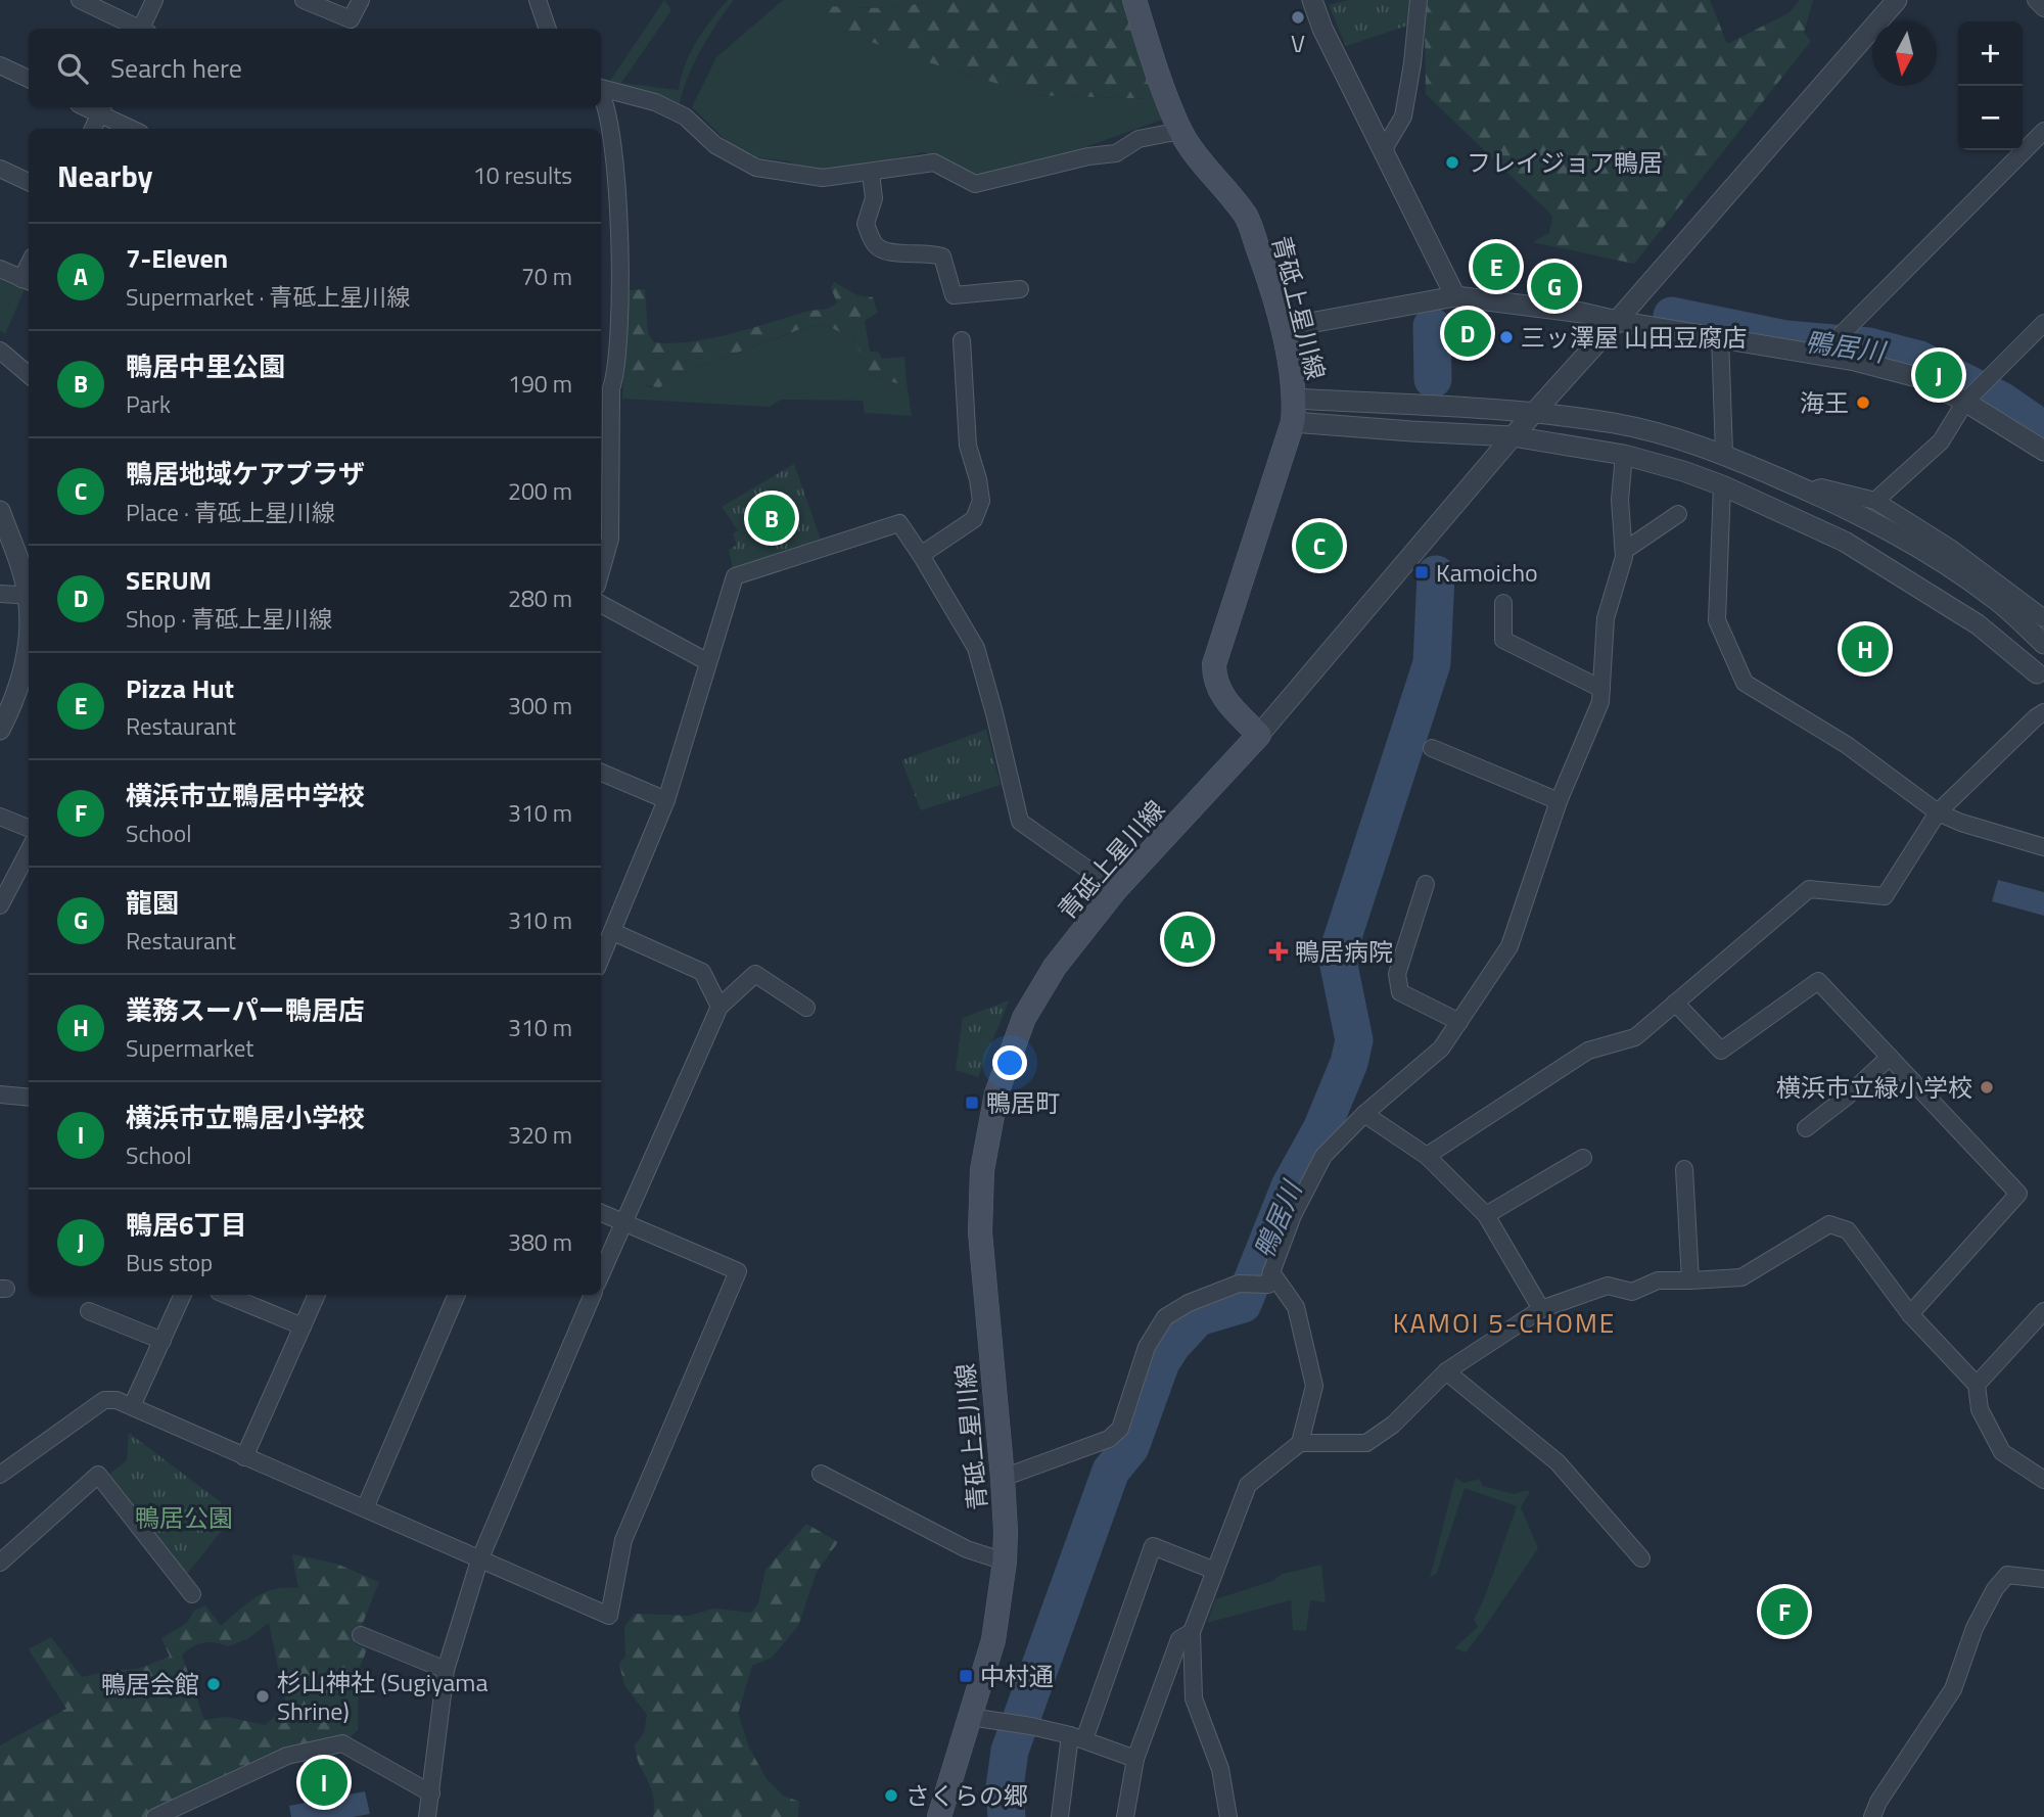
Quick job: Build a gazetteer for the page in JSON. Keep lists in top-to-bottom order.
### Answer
{
  "streets": {
    "main road": ["青砥上星川線"]
  },
  "districts": ["KAMOI 5-CHOME"],
  "water": ["鴨居川"],
  "parks": ["鴨居公園"],
  "places": {
    "other": [
      "V",
      "フレイジョア鴨居",
      "三ッ澤屋 山田豆腐店",
      "海王",
      "横浜市立緑小学校",
      "鴨居会館",
      "杉山神社 (Sugiyama Shrine)",
      "さくらの郷"
    ],
    "transit": ["Kamoicho", "鴨居町", "中村通"],
    "health": ["鴨居病院"]
  },
  "north": "bottom",
  "page": {
    "map_buttons": ["+", "−"],
    "search": "Search here",
    "heading": ["Nearby", "10 results"],
    "list": [
      {
        "mark": "A",
        "name": "7-Eleven",
        "note": "Supermarket · 青砥上星川線",
        "value": "70 m"
      },
      {
        "mark": "B",
        "name": "鴨居中里公園",
        "note": "Park",
        "value": "190 m"
      },
      {
        "mark": "C",
        "name": "鴨居地域ケアプラザ",
        "note": "Place · 青砥上星川線",
        "value": "200 m"
      },
      {
        "mark": "D",
        "name": "SERUM",
        "note": "Shop · 青砥上星川線",
        "value": "280 m"
      },
      {
        "mark": "E",
        "name": "Pizza Hut",
        "note": "Restaurant",
        "value": "300 m"
      },
      {
        "mark": "F",
        "name": "横浜市立鴨居中学校",
        "note": "School",
        "value": "310 m"
      },
      {
        "mark": "G",
        "name": "龍園",
        "note": "Restaurant",
        "value": "310 m"
      },
      {
        "mark": "H",
        "name": "業務スーパー鴨居店",
        "note": "Supermarket",
        "value": "310 m"
      },
      {
        "mark": "I",
        "name": "横浜市立鴨居小学校",
        "note": "School",
        "value": "320 m"
      },
      {
        "mark": "J",
        "name": "鴨居6丁目",
        "note": "Bus stop",
        "value": "380 m"
      }
    ],
    "pins": [
      "E",
      "G",
      "D",
      "J",
      "B",
      "C",
      "H",
      "A",
      "F",
      "I"
    ]
  }
}
